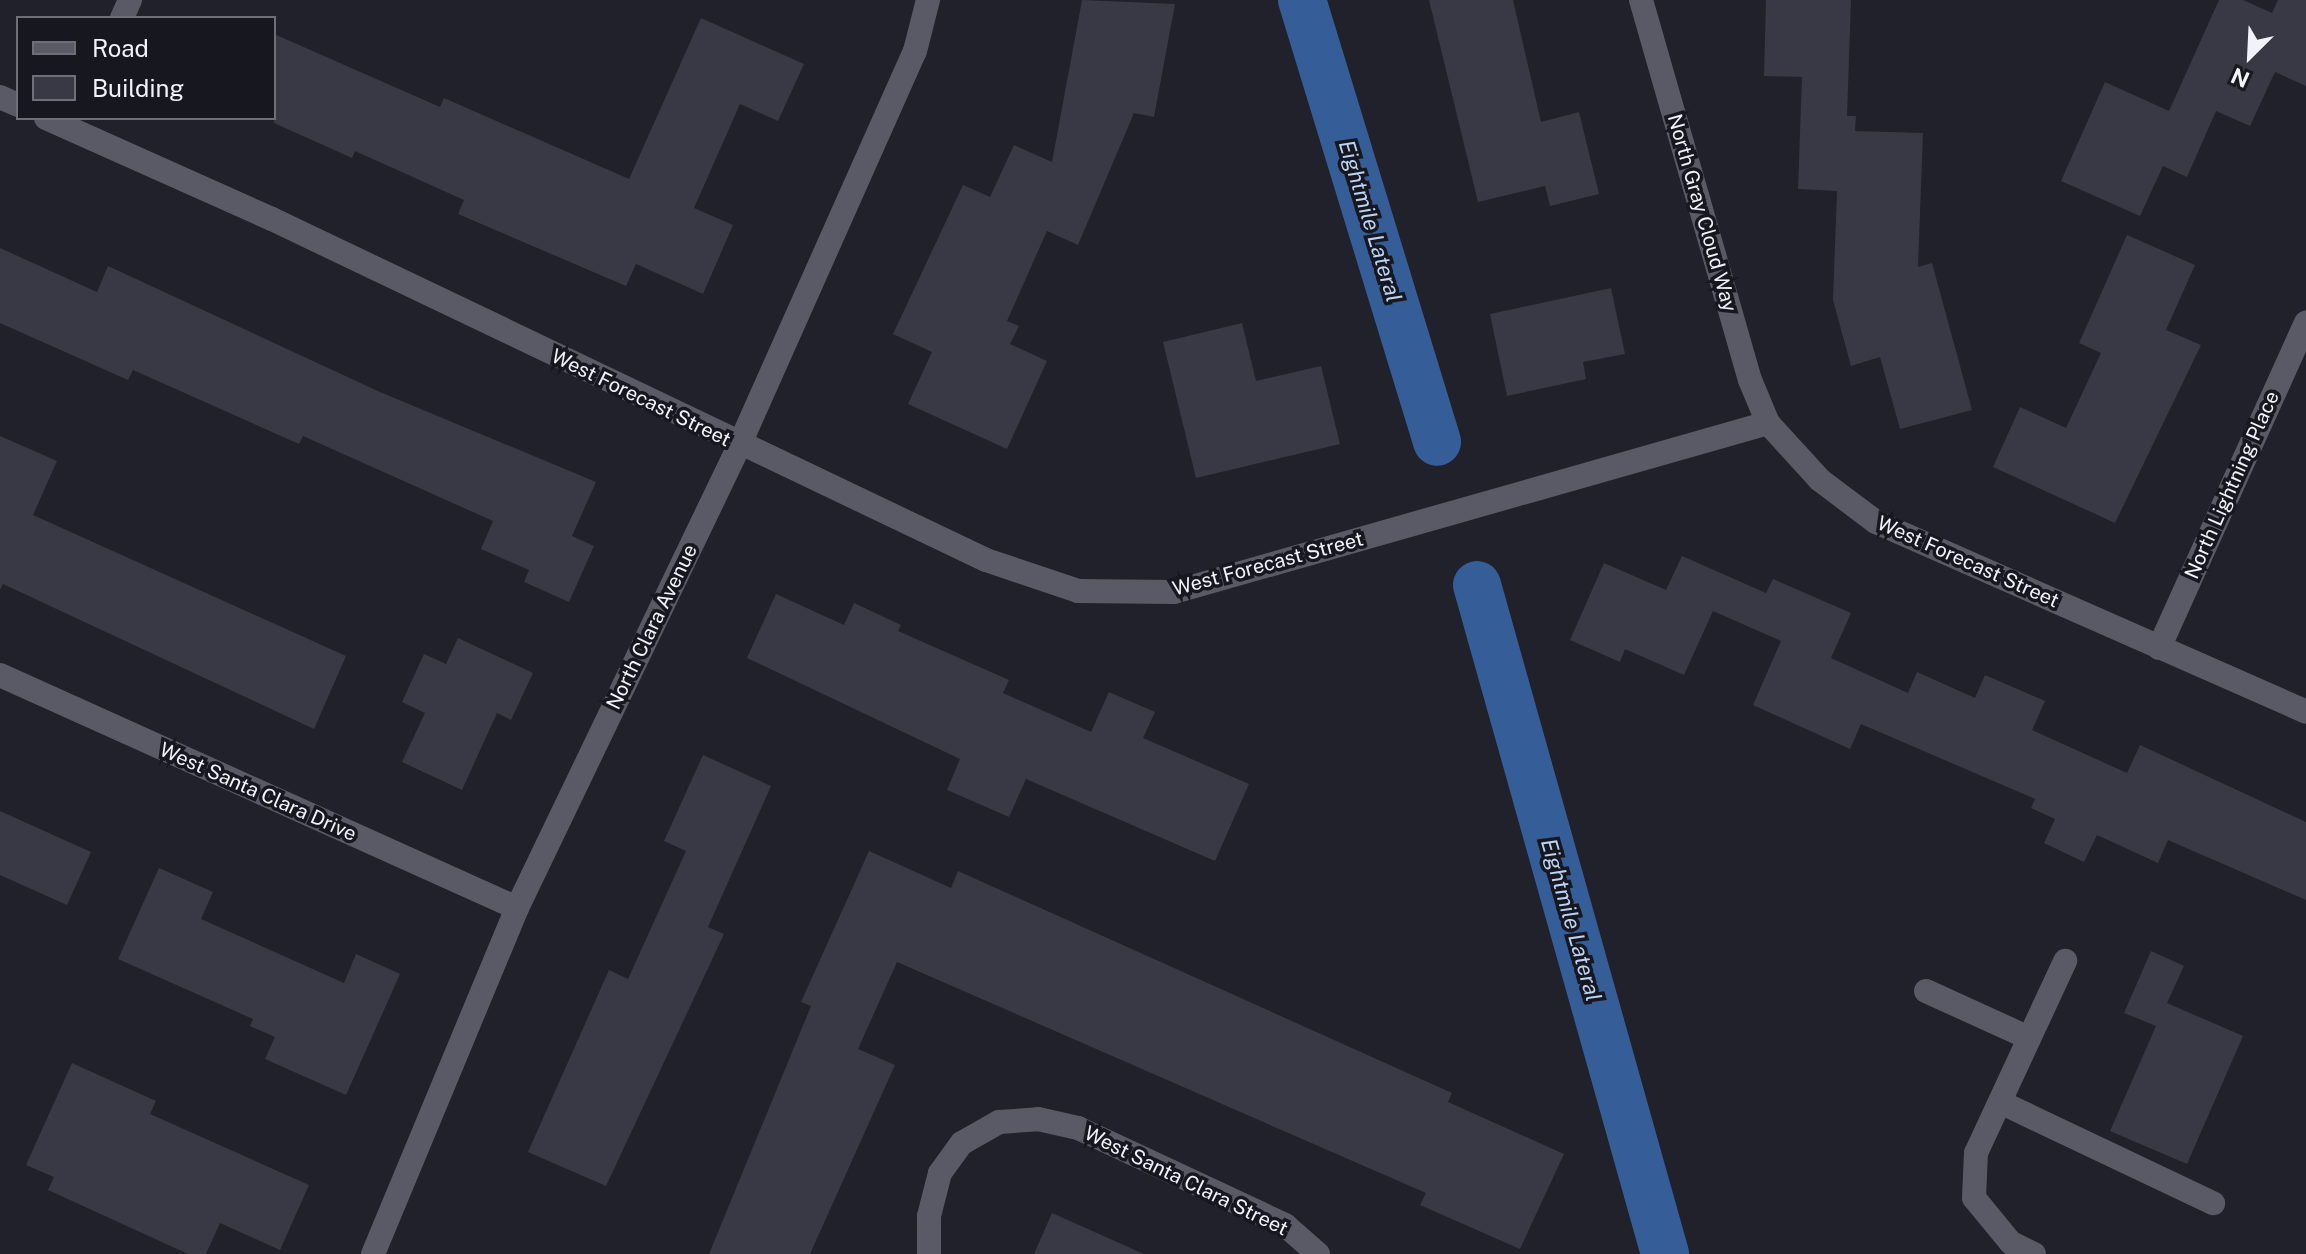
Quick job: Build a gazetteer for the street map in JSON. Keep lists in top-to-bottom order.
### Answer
{
  "streets": {
    "street": [
      "North Gray Cloud Way",
      "West Forecast Street",
      "North Lightning Place",
      "North Clara Avenue",
      "West Santa Clara Drive",
      "West Santa Clara Street"
    ]
  },
  "crossings": [
    ["North Gray Cloud Way", "West Forecast Street"],
    ["West Forecast Street", "North Lightning Place"],
    ["West Forecast Street", "North Clara Avenue"],
    ["North Clara Avenue", "West Santa Clara Drive"]
  ],
  "water": ["Eightmile Lateral"],
  "legend": ["Road", "Building"],
  "north": "bottom left"
}
